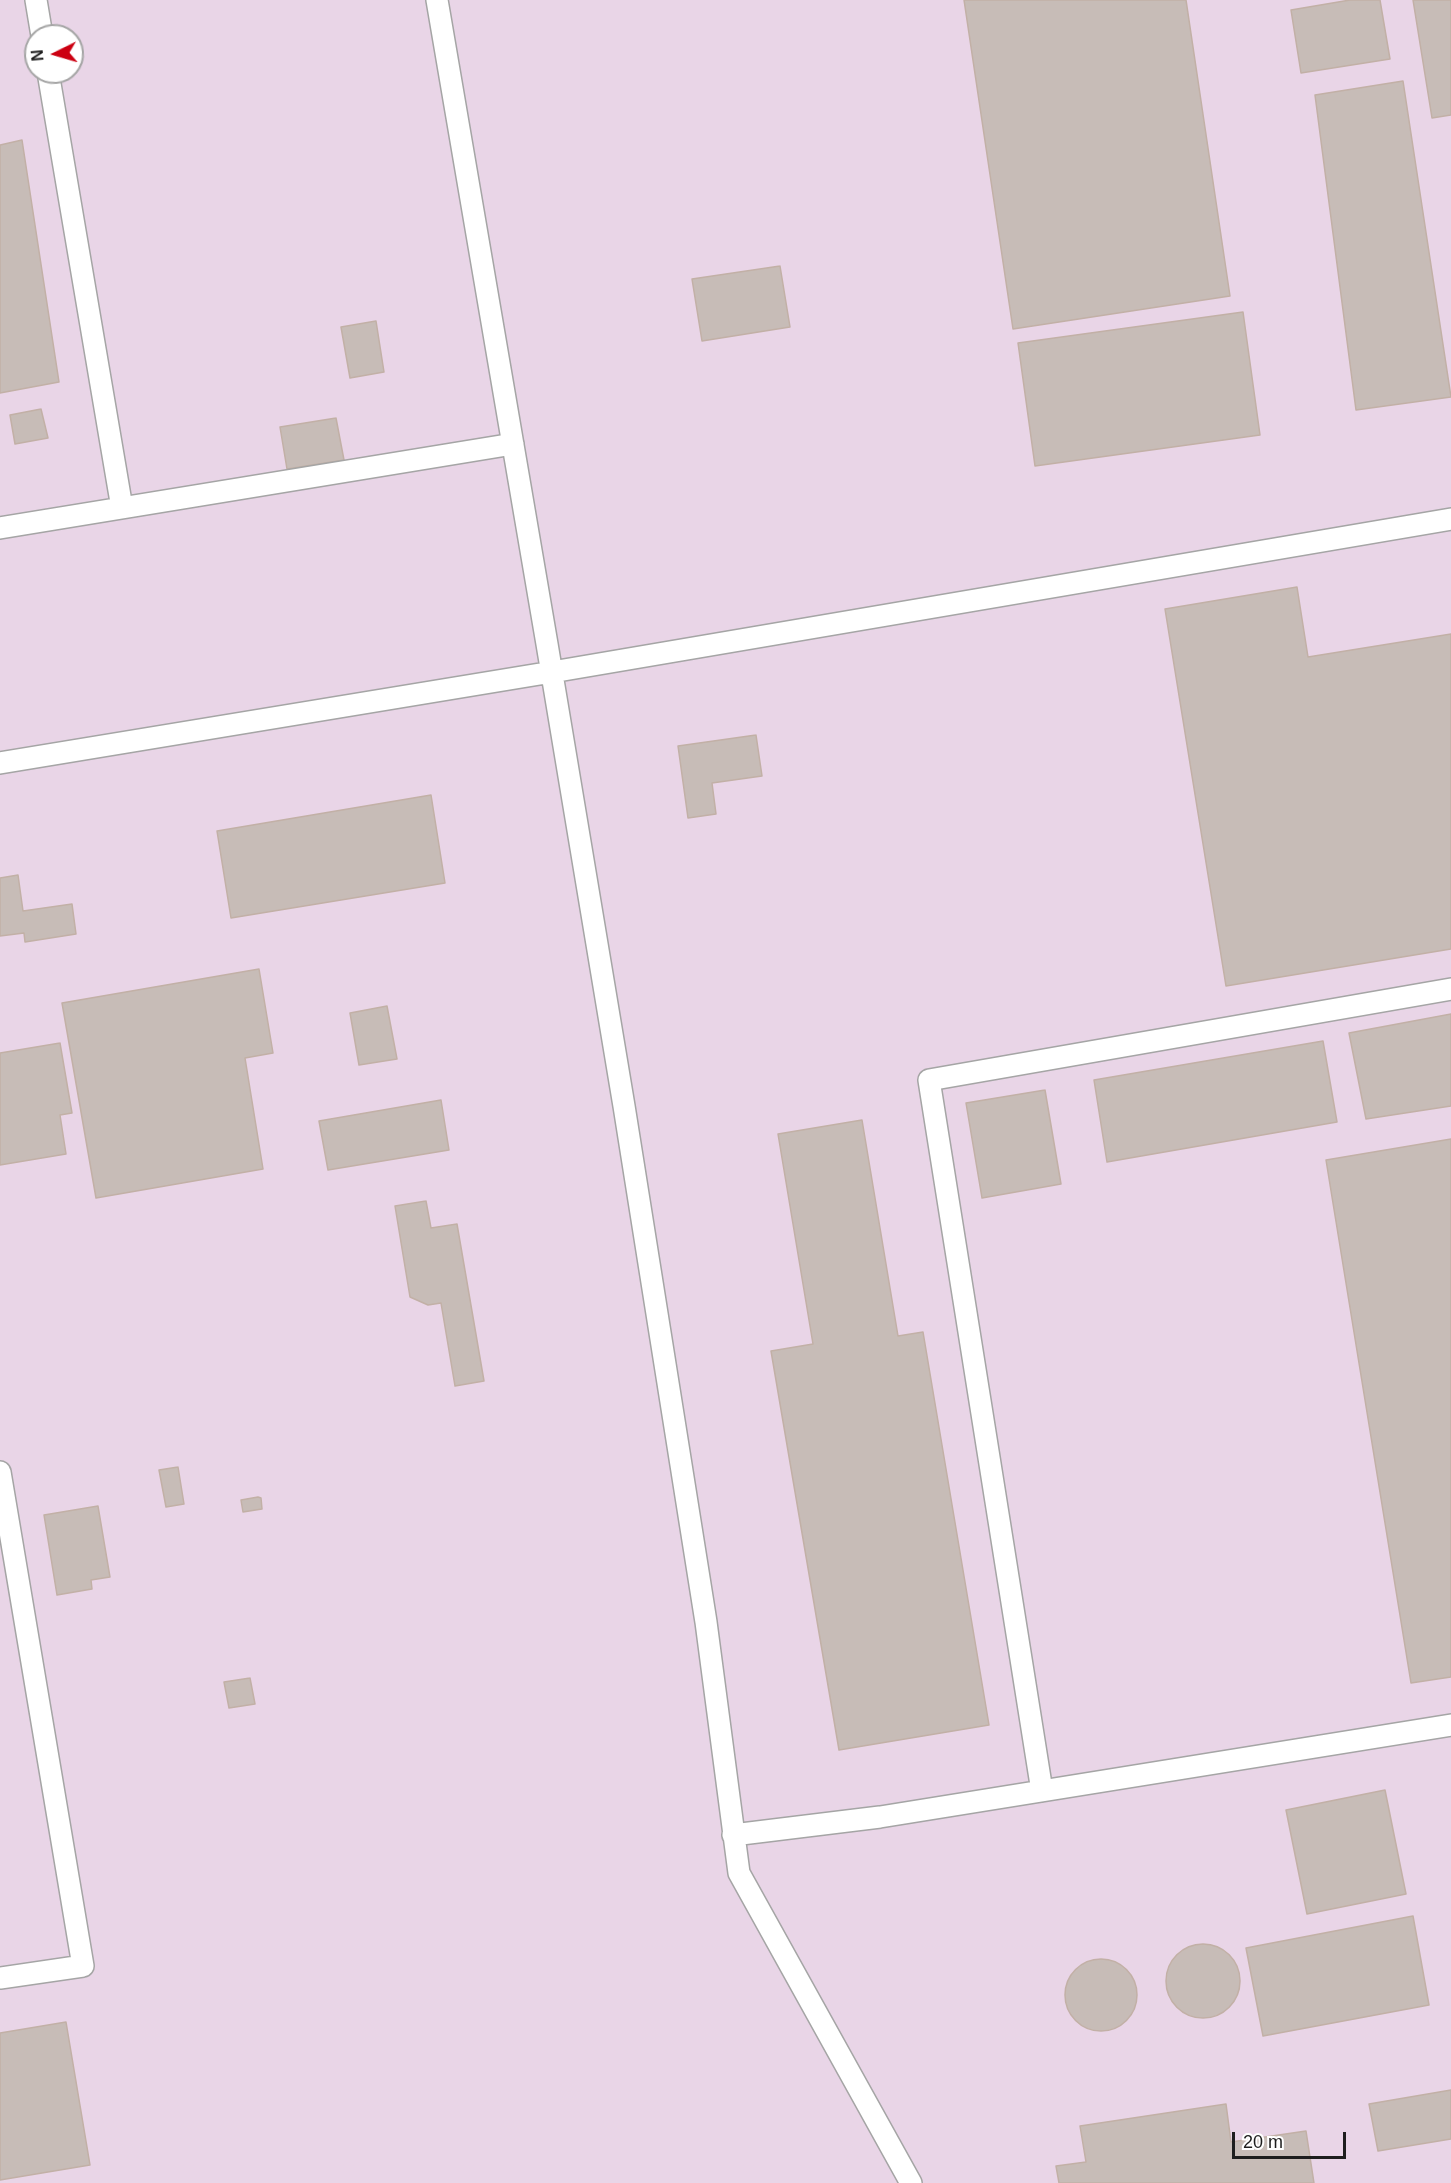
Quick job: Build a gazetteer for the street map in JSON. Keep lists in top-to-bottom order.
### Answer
{
  "scale_bar": "20 m",
  "north": "left"
}
